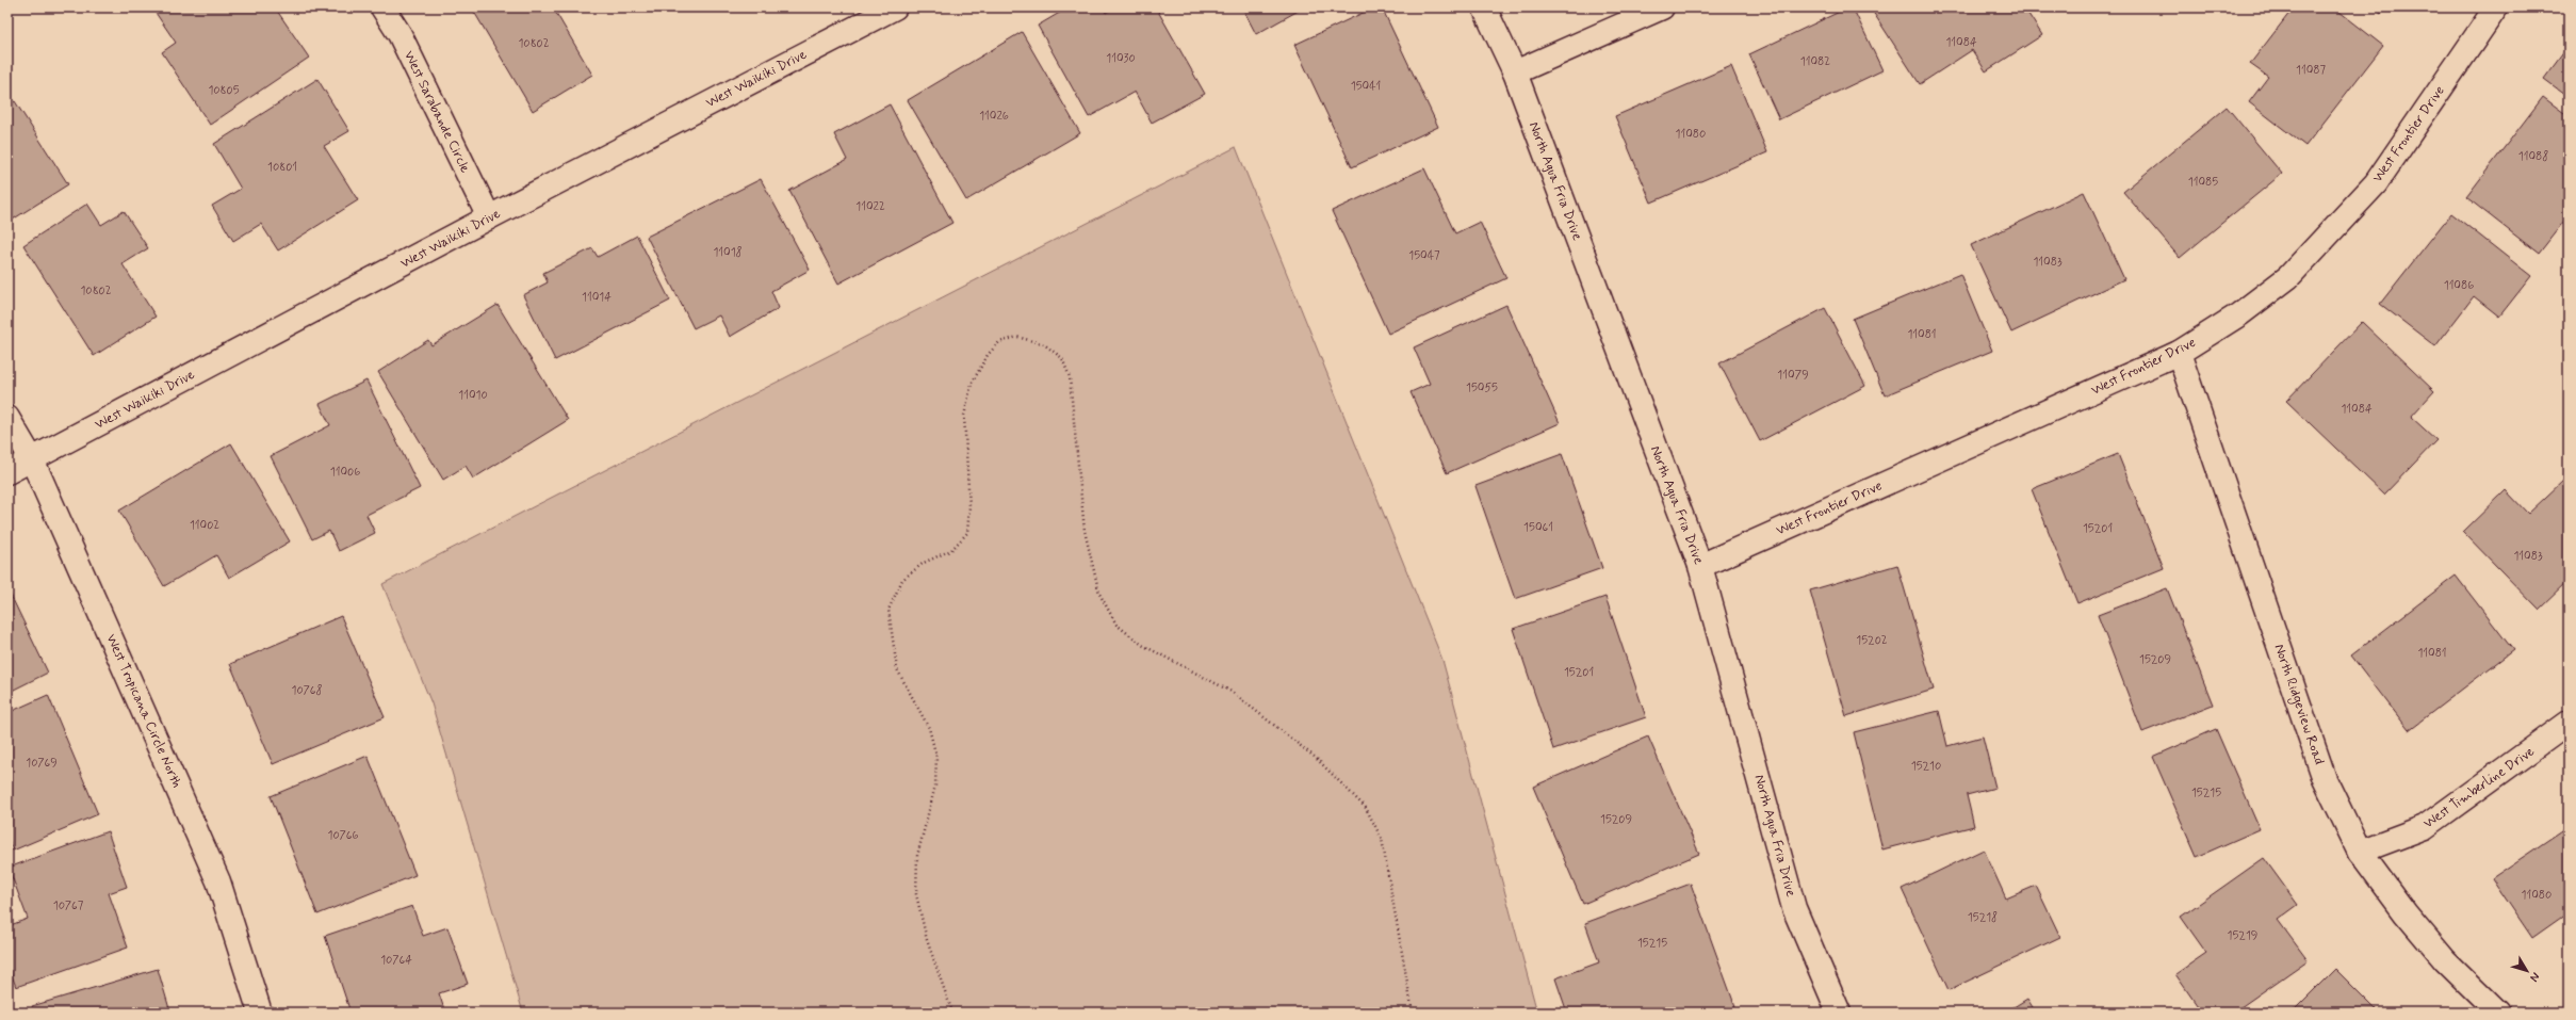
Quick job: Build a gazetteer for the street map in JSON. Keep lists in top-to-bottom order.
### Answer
{
  "streets": {
    "street": [
      "West Waikiki Drive",
      "West Sarabande Circle",
      "West Frontier Drive",
      "North Agua Fria Drive",
      "North Ridgeview Road",
      "West Tropicana Circle North",
      "West Timberline Drive"
    ]
  },
  "crossings": [
    ["West Waikiki Drive", "West Sarabande Circle"],
    ["West Waikiki Drive", "West Tropicana Circle North"],
    ["West Frontier Drive", "North Agua Fria Drive"],
    ["West Frontier Drive", "North Ridgeview Road"],
    ["North Ridgeview Road", "West Timberline Drive"]
  ],
  "house_numbers": [
    "11084",
    "10802",
    "11030",
    "11082",
    "11087",
    "15041",
    "10805",
    "11026",
    "11080",
    "11088",
    "10801",
    "11085",
    "11022",
    "11018",
    "15047",
    "11083",
    "11086",
    "10802",
    "11014",
    "11081",
    "11079",
    "15055",
    "11010",
    "11084",
    "11006",
    "11002",
    "15061",
    "15201",
    "11083",
    "15202",
    "11081",
    "15209",
    "15201",
    "10768",
    "10769",
    "15210",
    "15215",
    "15209",
    "10766",
    "11080",
    "10767",
    "15218",
    "15219",
    "15215",
    "10764"
  ],
  "north": "bottom right"
}
